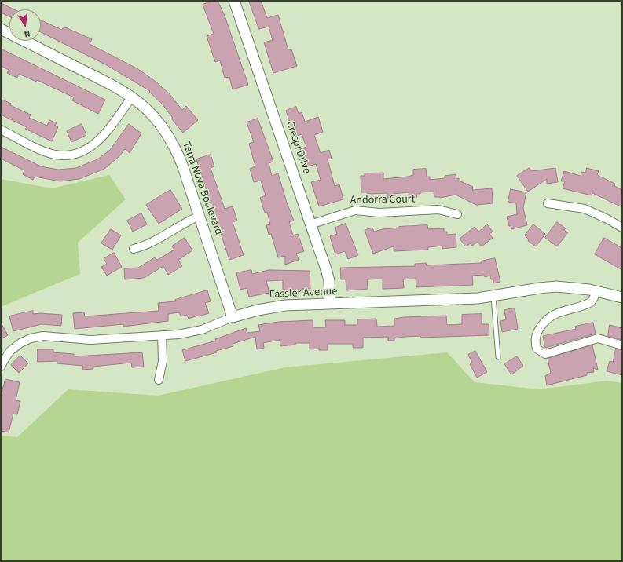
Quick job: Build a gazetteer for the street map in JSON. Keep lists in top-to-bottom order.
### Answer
{
  "streets": {
    "street": [
      "Crespi Drive",
      "Terra Nova Boulevard",
      "Andorra Court",
      "Fassler Avenue"
    ]
  },
  "crossings": [
    ["Crespi Drive", "Andorra Court"],
    ["Crespi Drive", "Fassler Avenue"],
    ["Terra Nova Boulevard", "Fassler Avenue"]
  ],
  "north": "bottom"
}
